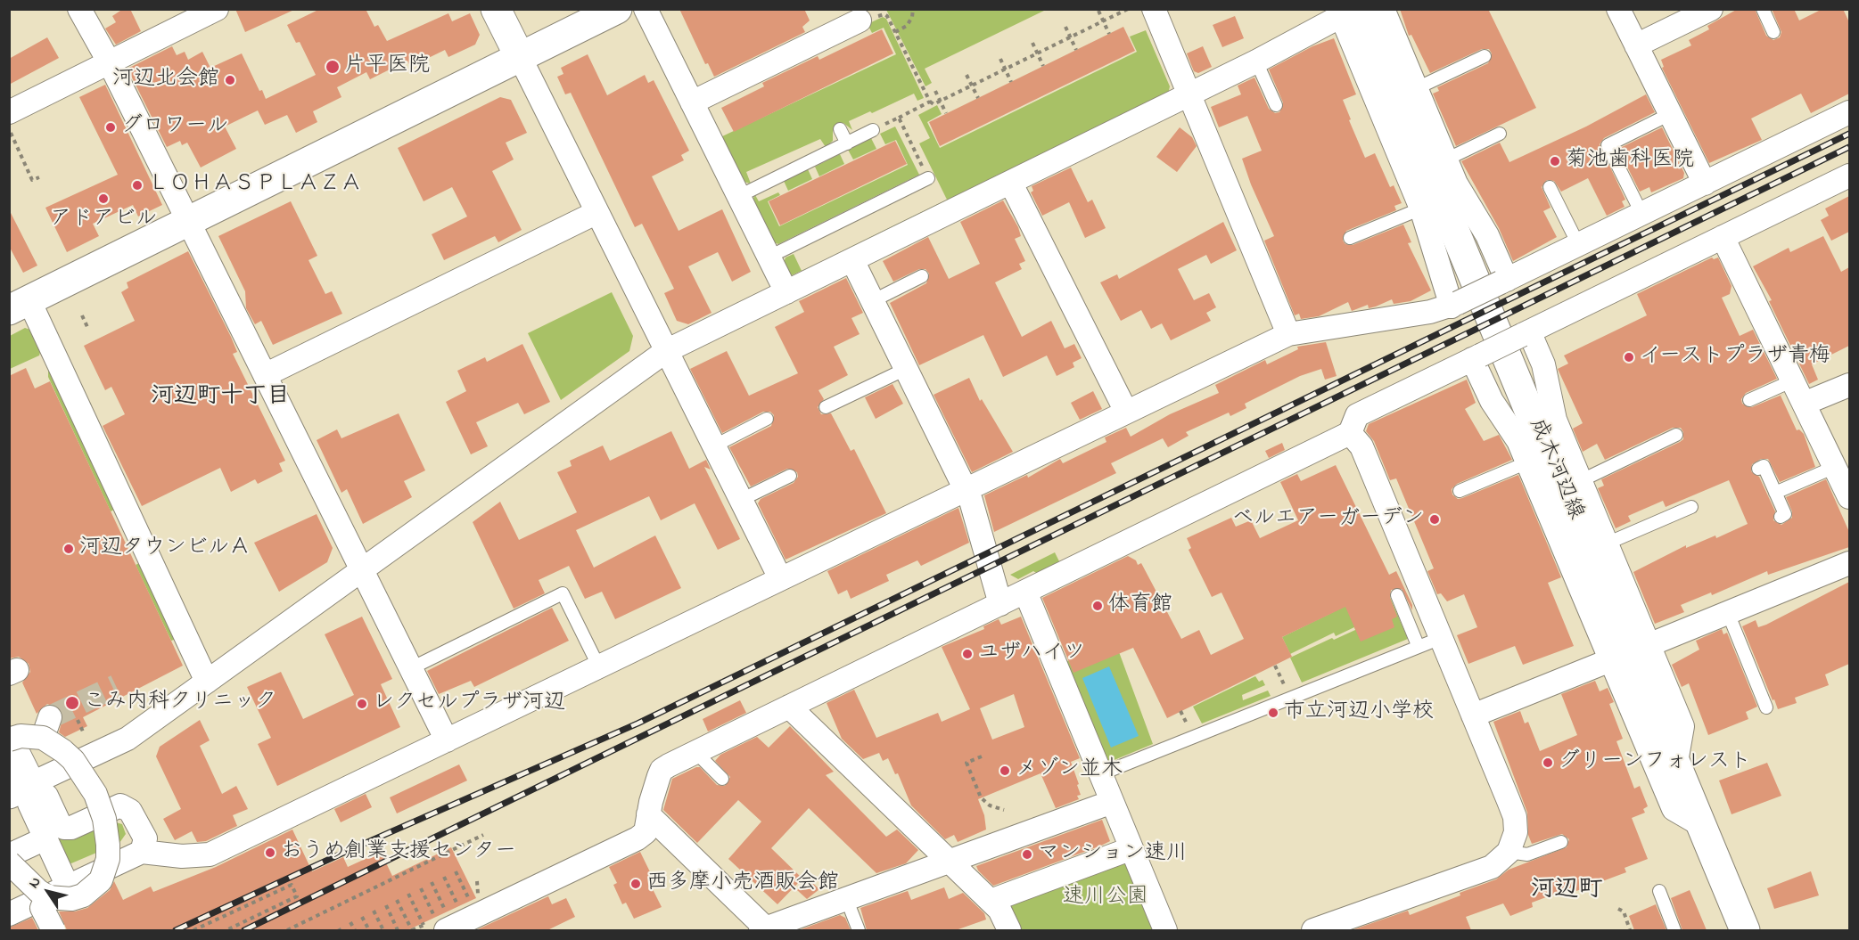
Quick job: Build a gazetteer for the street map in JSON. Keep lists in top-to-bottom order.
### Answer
{
  "streets": {
    "main road": ["成木河辺線"]
  },
  "districts": ["河辺町十丁目", "河辺町"],
  "parks": ["速川公園"],
  "places": [
    "片平医院",
    "河辺北会館",
    "グロワール",
    "菊池歯科医院",
    "ＬＯＨＡＳＰＬＡＺＡ",
    "アドアビル",
    "イーストプラザ青梅",
    "ベルエアーガーデン",
    "河辺タウンビルＡ",
    "体育館",
    "ユザハイツ",
    "こみ内科クリニック",
    "レクセルプラザ河辺",
    "市立河辺小学校",
    "グリーンフォレスト",
    "メゾン並木",
    "おうめ創業支援センター",
    "マンション速川",
    "西多摩小売酒販会館"
  ],
  "north": "top left"
}
